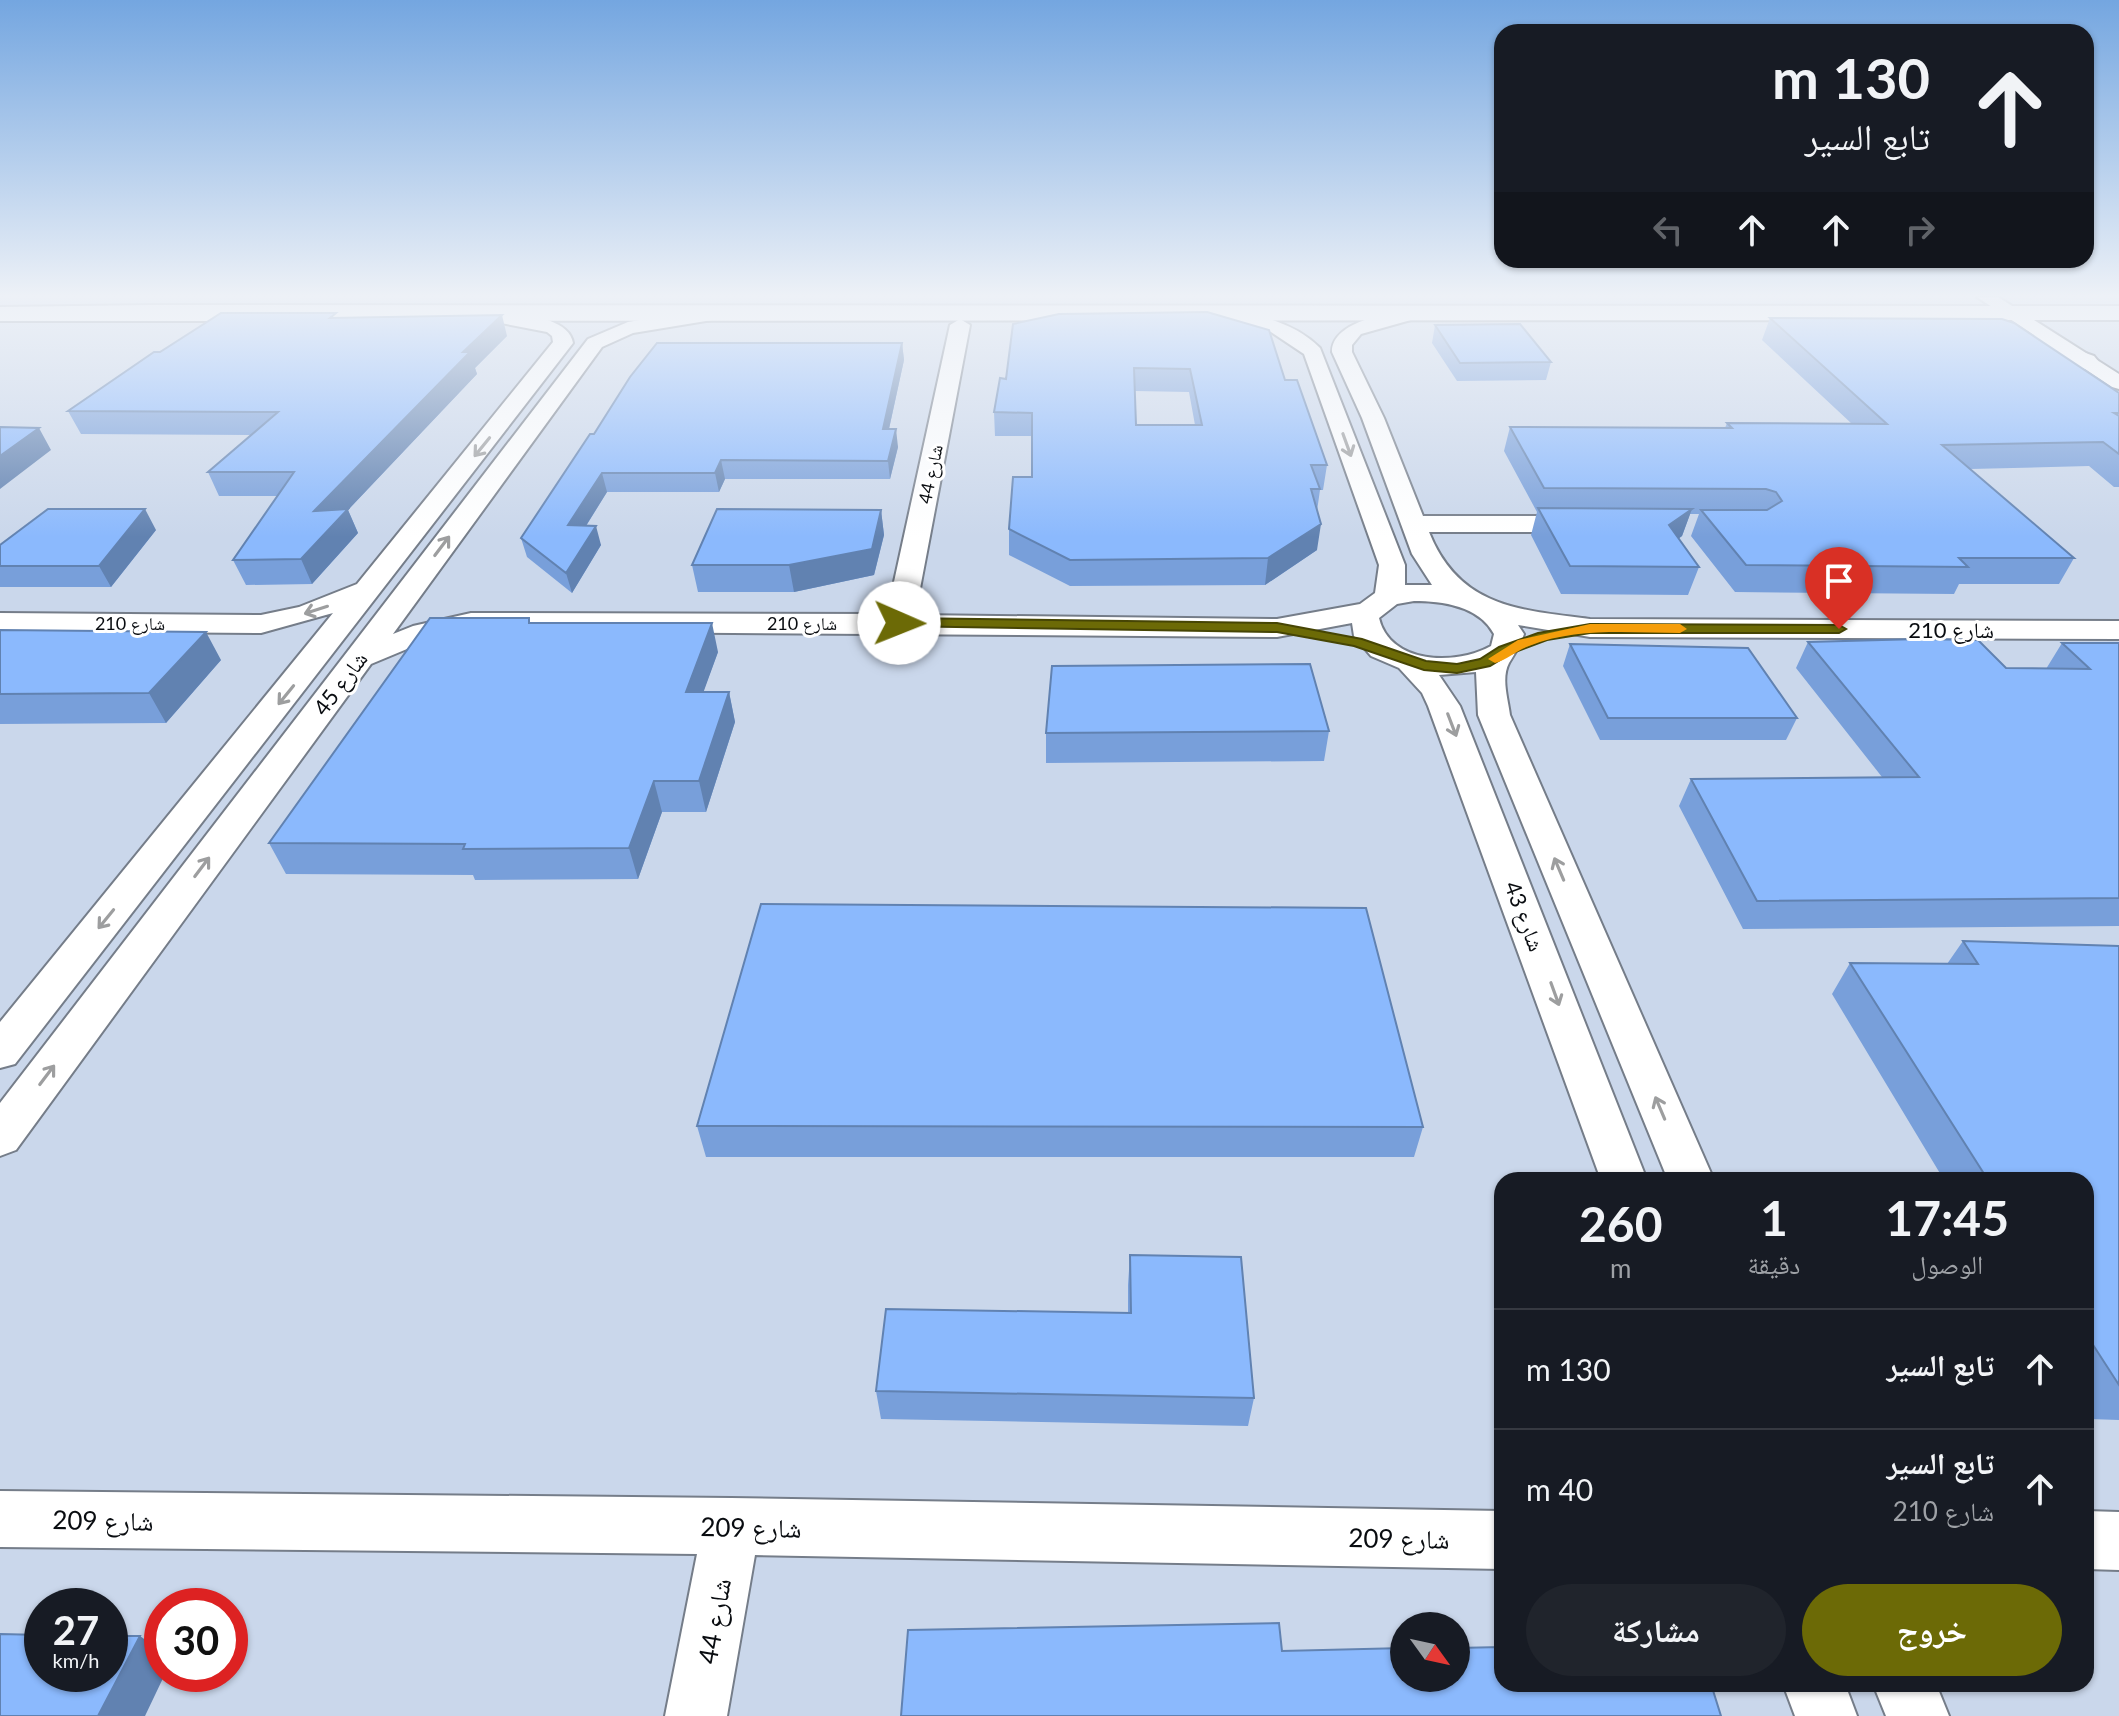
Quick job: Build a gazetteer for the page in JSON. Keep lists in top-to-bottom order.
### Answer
{
  "streets": {
    "street": [
      "شارع 44",
      "شارع 210",
      "شارع 45",
      "شارع 43",
      "شارع 209"
    ]
  },
  "crossings": [
    ["شارع 44", "شارع 210"],
    ["شارع 44", "شارع 209"],
    ["شارع 210", "شارع 45"],
    ["شارع 210", "شارع 43"]
  ],
  "north": "bottom right",
  "page": {
    "turn": ["130 m", "تابع السير"],
    "eta": [
      "17:45",
      "الوصول",
      "1",
      "دقيقة",
      "260",
      "m"
    ],
    "list": [
      {
        "name": "تابع السير",
        "value": "130 m"
      },
      {
        "name": "تابع السير",
        "note": "شارع 210",
        "value": "40 m"
      }
    ],
    "buttons": ["خروج", "مشاركة"],
    "speed": "27 km/h",
    "limit": "30"
  }
}
